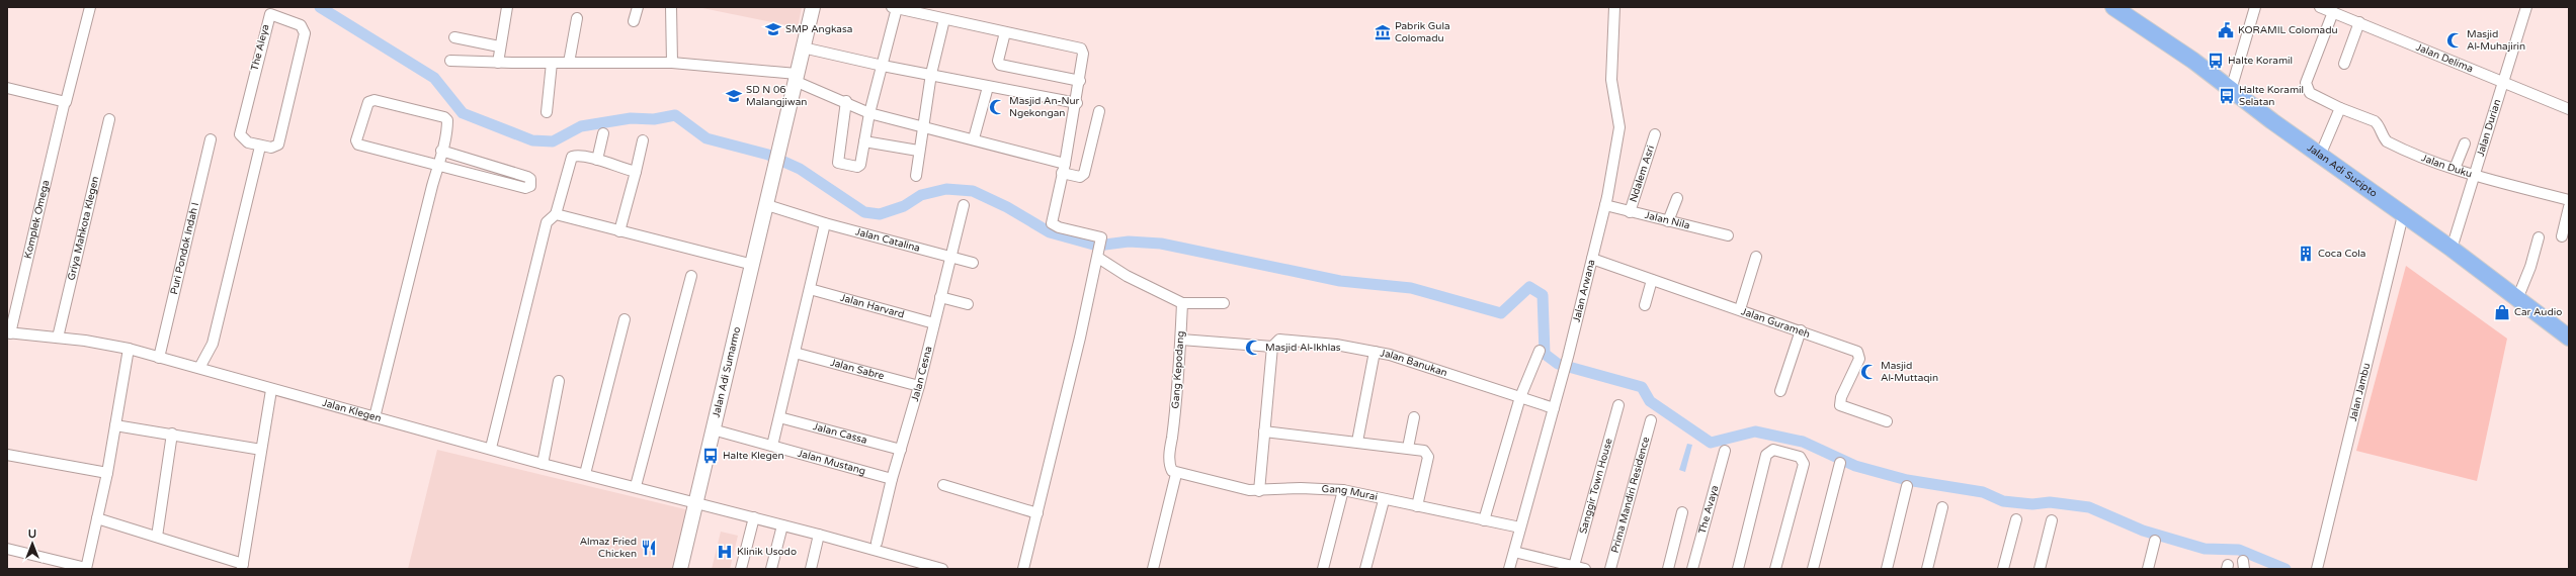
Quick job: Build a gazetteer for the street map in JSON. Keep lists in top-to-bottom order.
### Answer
{
  "streets": {
    "highway": ["Jalan Adi Sucipto"],
    "main road": ["Jalan Adi Sumarmo"],
    "street": [
      "The Aleya",
      "Jalan Delima",
      "Jalan Durian",
      "Jalan Duku",
      "Ndalem Asri",
      "Komplek Omega",
      "Jalan Nila",
      "Griya Mahkota Klegen",
      "Jalan Catalina",
      "Puri Pondok Indah I",
      "Jalan Arwana",
      "Jalan Harvard",
      "Jalan Gurameh",
      "Jalan Banukan",
      "Jalan Sabre",
      "Gang Kepodang",
      "Jalan Cesna",
      "Jalan Jambu",
      "Jalan Klegen",
      "Jalan Cassa",
      "Jalan Mustang",
      "Sanggir Town House",
      "Gang Murai",
      "Prima Mandiri Residence",
      "The Avaya"
    ]
  },
  "crossings": [
    ["Jalan Delima", "Jalan Durian"],
    ["Jalan Delima", "Jalan Duku"],
    ["Jalan Durian", "Jalan Duku"],
    ["Jalan Durian", "Jalan Adi Sucipto"],
    ["Jalan Adi Sucipto", "Jalan Jambu"],
    ["Ndalem Asri", "Jalan Nila"],
    ["Komplek Omega", "Jalan Klegen"],
    ["Jalan Nila", "Jalan Arwana"],
    ["Griya Mahkota Klegen", "Jalan Klegen"],
    ["Jalan Catalina", "Jalan Adi Sumarmo"],
    ["Jalan Catalina", "Jalan Cesna"],
    ["Puri Pondok Indah I", "Jalan Klegen"],
    ["Jalan Arwana", "Jalan Gurameh"],
    ["Jalan Arwana", "Jalan Banukan"],
    ["Jalan Arwana", "Gang Murai"],
    ["Jalan Harvard", "Jalan Cesna"],
    ["Jalan Sabre", "Jalan Cesna"],
    ["Gang Kepodang", "Gang Murai"],
    ["Jalan Adi Sumarmo", "Jalan Klegen"],
    ["Jalan Adi Sumarmo", "Jalan Mustang"],
    ["Jalan Cesna", "Jalan Cassa"],
    ["Jalan Cesna", "Jalan Mustang"]
  ],
  "places": {
    "school or university": ["SMP Angkasa", "SD N 06 Malangjiwan"],
    "public building": ["KORAMIL Colomadu"],
    "museum": ["Pabrik Gula Colomadu"],
    "mosque": [
      "Masjid Al-Muhajirin",
      "Masjid An-Nur Ngekongan",
      "Masjid Al-Ikhlas",
      "Masjid Al-Muttaqin"
    ],
    "bus stop": ["Halte Koramil", "Halte Koramil Selatan", "Halte Klegen"],
    "building": ["Coca Cola"],
    "shop": ["Car Audio"],
    "restaurant": ["Almaz Fried Chicken"],
    "hospital": ["Klinik Usodo"]
  },
  "north": "top"
}
